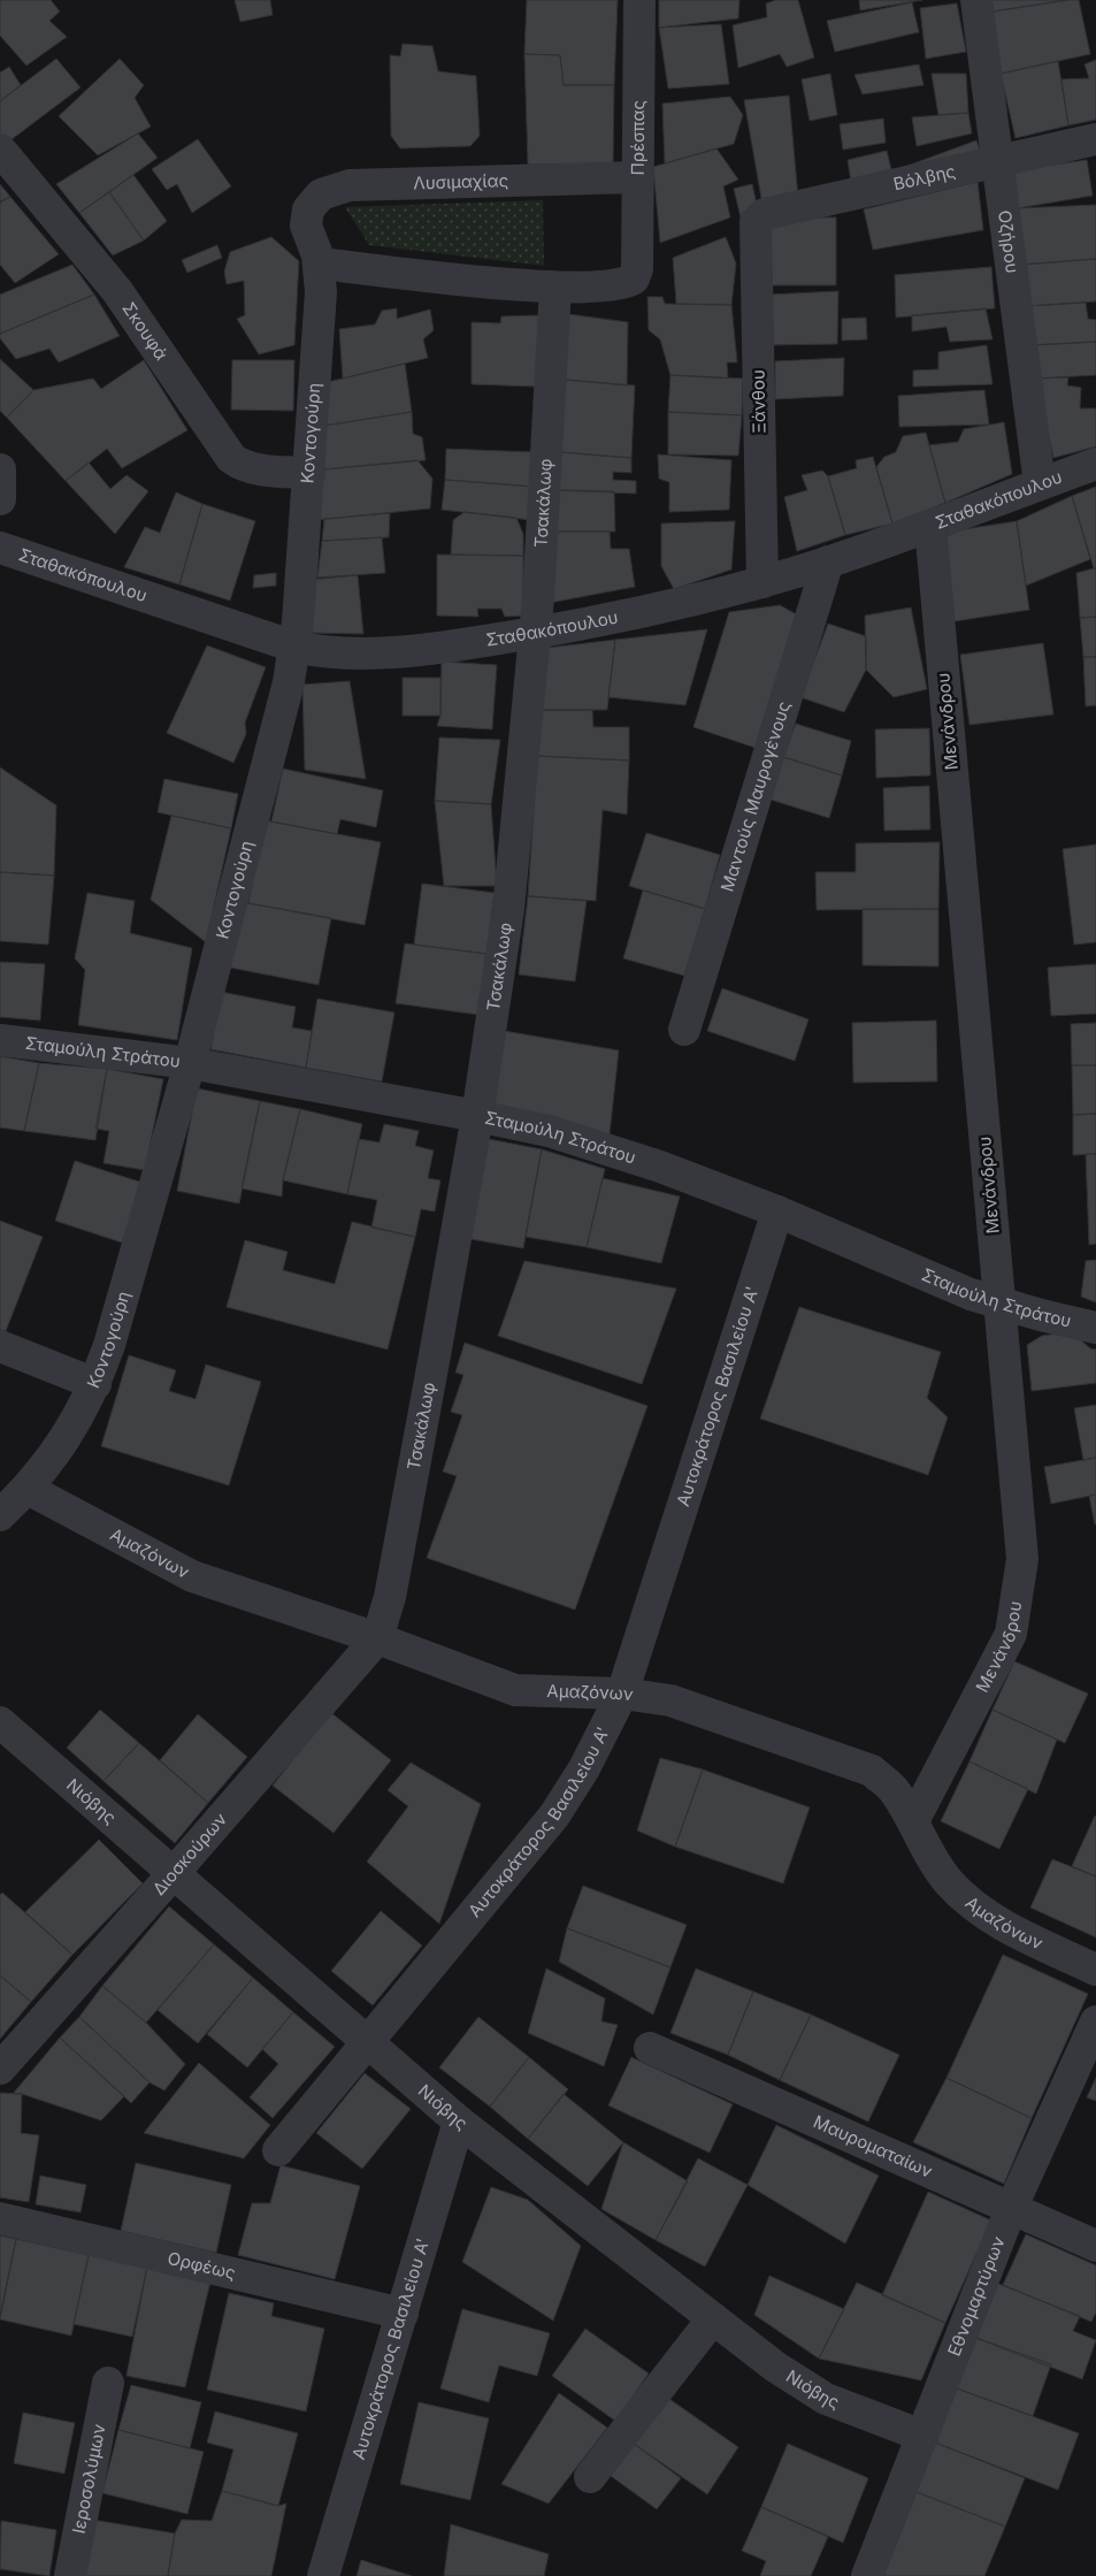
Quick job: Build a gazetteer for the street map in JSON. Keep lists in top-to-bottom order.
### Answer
{
  "streets": {
    "street": [
      "Πρέσπας",
      "Βόλβης",
      "Λυσιμαχίας",
      "Οζήρου",
      "Σκουφά",
      "Ξάνθου",
      "Κοντογούρη",
      "Σταθακόπουλου",
      "Τσακάλωφ",
      "Μενάνδρου",
      "Μαντούς Μαυρογένους",
      "Σταμούλη Στράτου",
      "Αυτοκράτορος Βασιλείου A'",
      "Αμαζόνων",
      "Νιόβης",
      "Διοσκούρων",
      "Μαυροματαίων",
      "Ορφέως",
      "Εθνομαρτύρων",
      "Ιεροσολύμων"
    ]
  },
  "crossings": [
    ["Πρέσπας", "Λυσιμαχίας"],
    ["Πρέσπας", "Τσακάλωφ"],
    ["Βόλβης", "Οζήρου"],
    ["Βόλβης", "Ξάνθου"],
    ["Λυσιμαχίας", "Κοντογούρη"],
    ["Οζήρου", "Σταθακόπουλου"],
    ["Σκουφά", "Κοντογούρη"],
    ["Ξάνθου", "Σταθακόπουλου"],
    ["Κοντογούρη", "Σταθακόπουλου"],
    ["Κοντογούρη", "Σταμούλη Στράτου"],
    ["Κοντογούρη", "Αμαζόνων"],
    ["Σταθακόπουλου", "Τσακάλωφ"],
    ["Σταθακόπουλου", "Μενάνδρου"],
    ["Σταθακόπουλου", "Μαντούς Μαυρογένους"],
    ["Τσακάλωφ", "Σταμούλη Στράτου"],
    ["Τσακάλωφ", "Αμαζόνων"],
    ["Τσακάλωφ", "Διοσκούρων"],
    ["Μενάνδρου", "Σταμούλη Στράτου"],
    ["Μενάνδρου", "Αμαζόνων"],
    ["Σταμούλη Στράτου", "Αυτοκράτορος Βασιλείου A'"],
    ["Αυτοκράτορος Βασιλείου A'", "Αμαζόνων"],
    ["Αυτοκράτορος Βασιλείου A'", "Νιόβης"],
    ["Αυτοκράτορος Βασιλείου A'", "Ορφέως"],
    ["Αμαζόνων", "Διοσκούρων"],
    ["Νιόβης", "Διοσκούρων"],
    ["Νιόβης", "Εθνομαρτύρων"],
    ["Μαυροματαίων", "Εθνομαρτύρων"]
  ]
}
